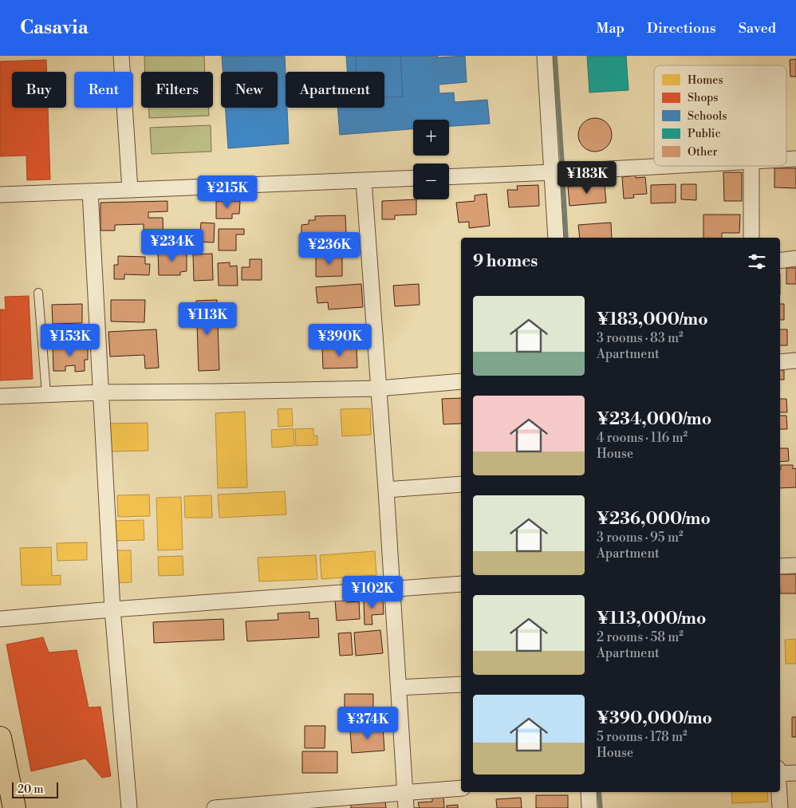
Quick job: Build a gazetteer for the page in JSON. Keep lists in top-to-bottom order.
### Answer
{
  "legend": [
    "Homes",
    "Shops",
    "Schools",
    "Public",
    "Other"
  ],
  "scale_bar": "20 m",
  "page": {
    "header": "Casavia",
    "nav": ["Map", "Directions", "Saved"],
    "chip": [
      "Buy",
      "Rent",
      "Filters",
      "New",
      "Apartment"
    ],
    "map_buttons": ["+", "−"],
    "price": [
      "¥183K",
      "¥215K",
      "¥234K",
      "¥236K",
      "¥113K",
      "¥153K",
      "¥390K",
      "¥102K",
      "¥374K"
    ],
    "heading": "9 homes",
    "list": [
      {
        "name": "¥183,000/mo",
        "note": "3 rooms · 83 m² · Apartment"
      },
      {
        "name": "¥234,000/mo",
        "note": "4 rooms · 116 m² · House"
      },
      {
        "name": "¥236,000/mo",
        "note": "3 rooms · 95 m² · Apartment"
      },
      {
        "name": "¥113,000/mo",
        "note": "2 rooms · 58 m² · Apartment"
      },
      {
        "name": "¥390,000/mo",
        "note": "5 rooms · 178 m² · House"
      }
    ],
    "scale": "20 m"
  }
}
